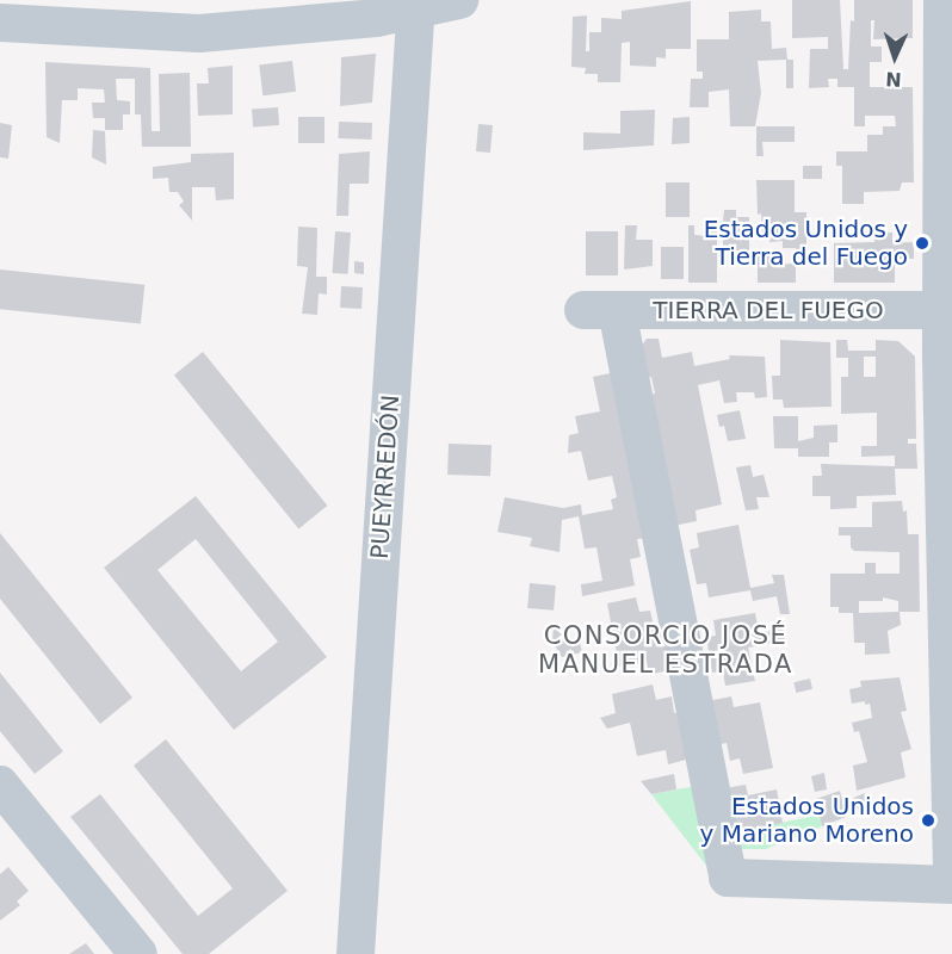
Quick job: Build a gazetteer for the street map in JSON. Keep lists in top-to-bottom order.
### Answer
{
  "streets": {
    "street": ["TIERRA DEL FUEGO", "PUEYRREDÓN"]
  },
  "districts": ["CONSORCIO JOSÉ MANUEL ESTRADA"],
  "places": ["Estados Unidos y Tierra del Fuego", "Estados Unidos y Mariano Moreno"],
  "north": "bottom"
}
